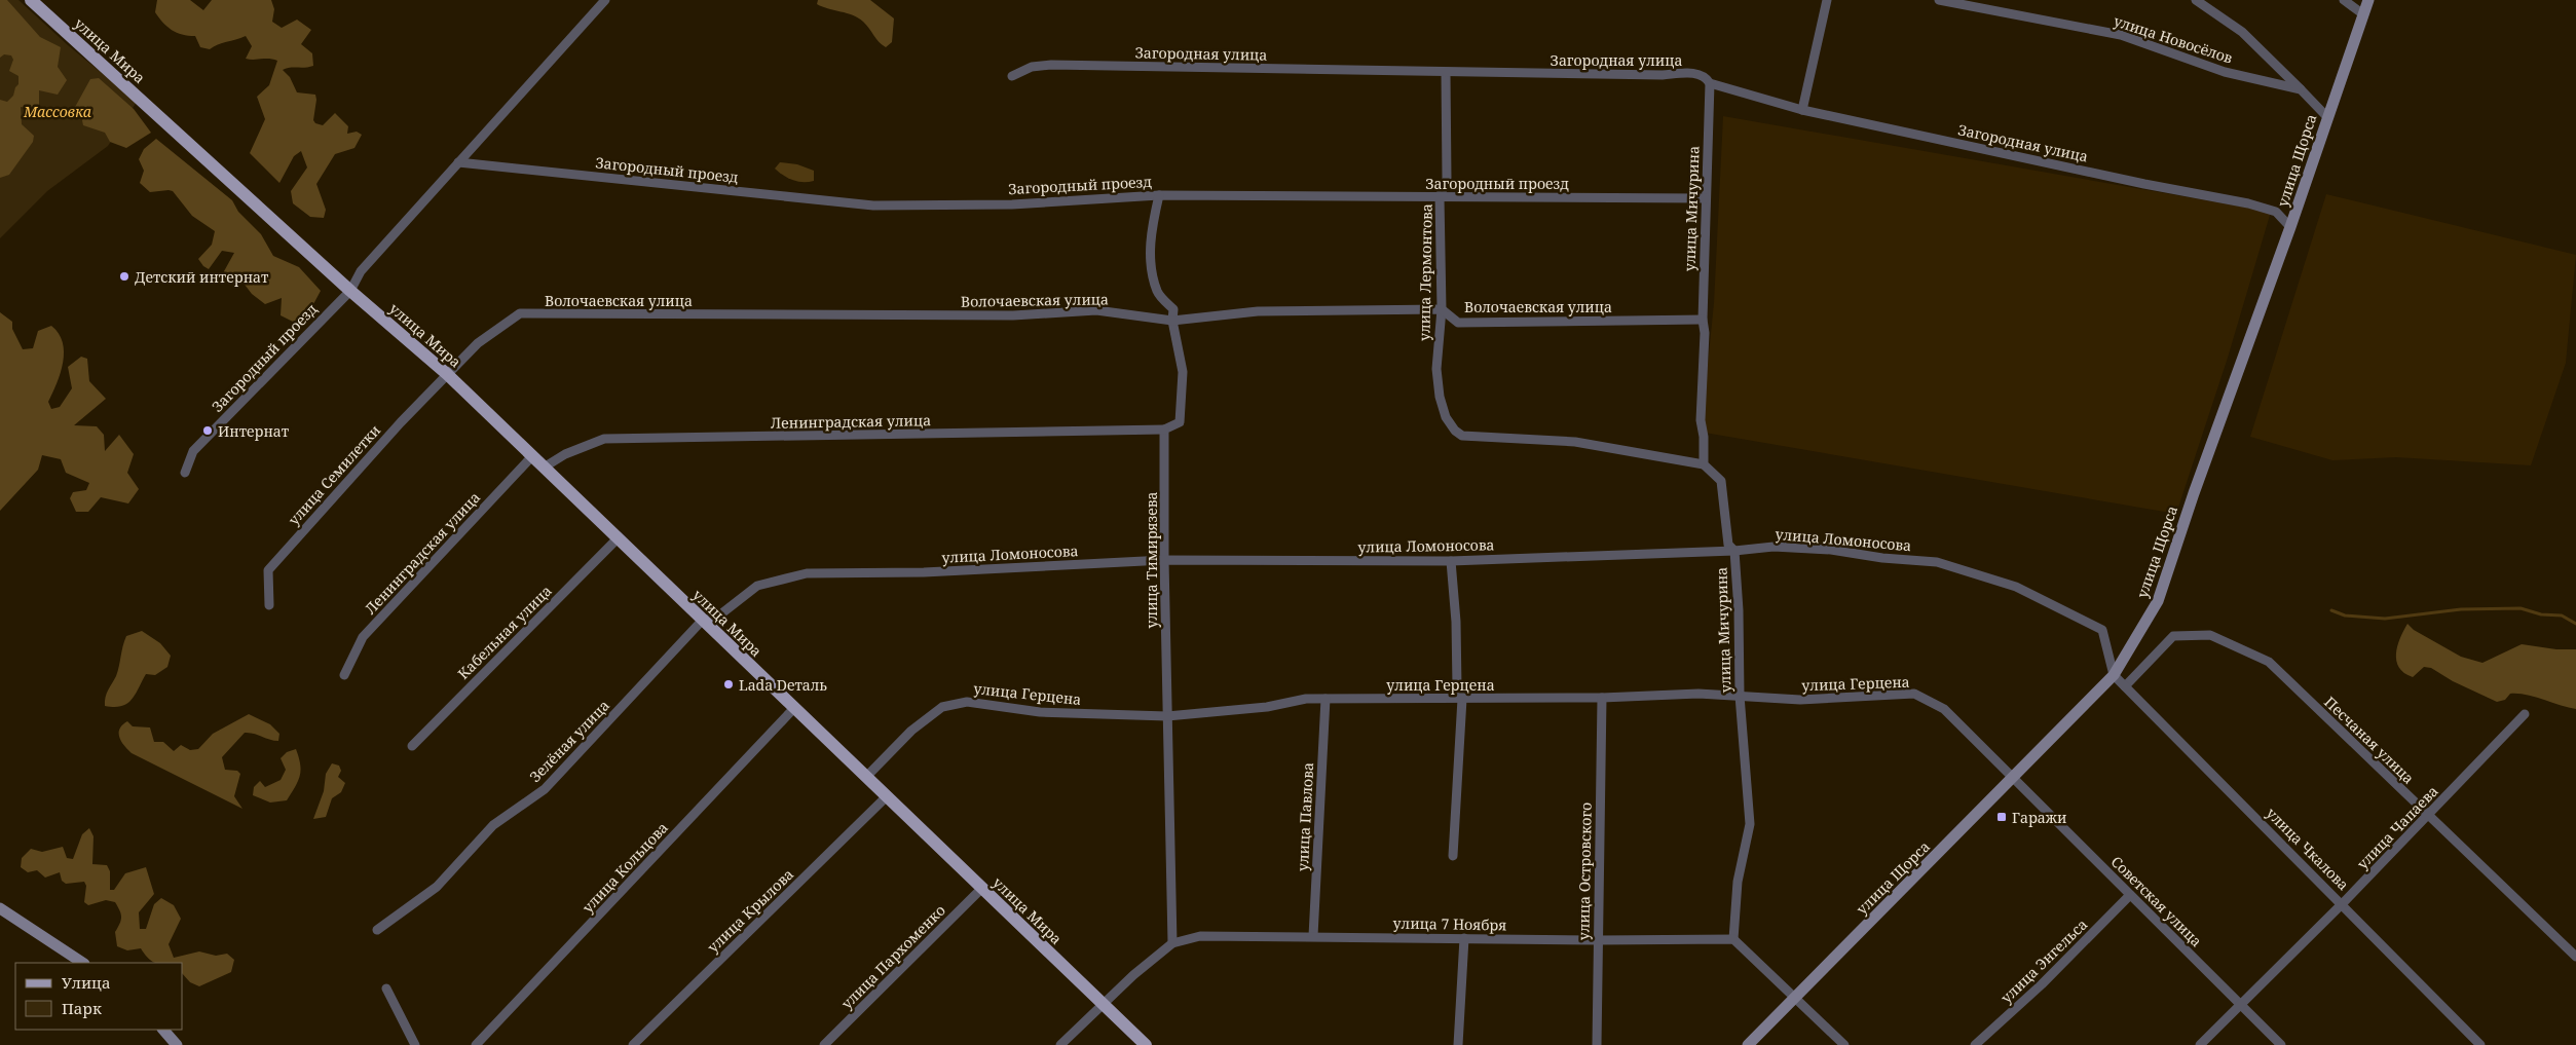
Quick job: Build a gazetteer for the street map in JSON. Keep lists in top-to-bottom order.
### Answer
{
  "streets": {
    "main road": ["улица Мира"],
    "street": [
      "улица Новосёлов",
      "Загородная улица",
      "улица Щорса",
      "Загородный проезд",
      "улица Мичурина",
      "улица Лермонтова",
      "Волочаевская улица",
      "Ленинградская улица",
      "улица Семилетки",
      "улица Ломоносова",
      "улица Тимирязева",
      "Кабельная улица",
      "улица Герцена",
      "Песчаная улица",
      "Зелёная улица",
      "улица Павлова",
      "улица Чапаева",
      "улица Чкалова",
      "улица Кольцова",
      "улица Островского",
      "Советская улица",
      "улица Крылова",
      "улица 7 Ноября",
      "улица Пархоменко",
      "улица Энгельса"
    ]
  },
  "crossings": [
    ["улица Мира", "Загородный проезд"],
    ["улица Мира", "Волочаевская улица"],
    ["улица Мира", "Ленинградская улица"],
    ["улица Мира", "улица Семилетки"],
    ["улица Мира", "улица Ломоносова"],
    ["улица Мира", "Кабельная улица"],
    ["улица Мира", "улица Герцена"],
    ["улица Мира", "Зелёная улица"],
    ["улица Мира", "улица Кольцова"],
    ["улица Мира", "улица Крылова"],
    ["улица Мира", "улица 7 Ноября"],
    ["улица Мира", "улица Пархоменко"],
    ["Загородная улица", "улица Щорса"],
    ["Загородная улица", "улица Мичурина"],
    ["Загородная улица", "улица Лермонтова"],
    ["улица Щорса", "улица Ломоносова"],
    ["улица Щорса", "улица Герцена"],
    ["улица Щорса", "улица Чкалова"],
    ["улица Щорса", "Советская улица"],
    ["Загородный проезд", "улица Мичурина"],
    ["Загородный проезд", "улица Лермонтова"],
    ["улица Мичурина", "улица Лермонтова"],
    ["улица Мичурина", "Волочаевская улица"],
    ["улица Мичурина", "улица Ломоносова"],
    ["улица Мичурина", "улица Герцена"],
    ["улица Мичурина", "улица 7 Ноября"],
    ["улица Лермонтова", "Волочаевская улица"],
    ["Волочаевская улица", "улица Семилетки"],
    ["Ленинградская улица", "улица Тимирязева"],
    ["улица Ломоносова", "улица Тимирязева"],
    ["улица Ломоносова", "Зелёная улица"],
    ["улица Ломоносова", "улица Чкалова"],
    ["улица Тимирязева", "улица Герцена"],
    ["улица Тимирязева", "улица 7 Ноября"],
    ["улица Герцена", "улица Павлова"],
    ["улица Герцена", "улица Островского"],
    ["улица Герцена", "Советская улица"],
    ["Песчаная улица", "улица Чапаева"],
    ["Песчаная улица", "улица Чкалова"],
    ["улица Павлова", "улица 7 Ноября"],
    ["улица Чапаева", "улица Чкалова"],
    ["улица Чапаева", "Советская улица"],
    ["улица Островского", "улица 7 Ноября"],
    ["Советская улица", "улица Энгельса"]
  ],
  "parks": ["Массовка"],
  "places": {
    "other": ["Детский интернат", "Интернат", "Lada Dеталь"],
    "transit": ["Гаражи"]
  },
  "legend": ["Улица", "Парк"]
}
